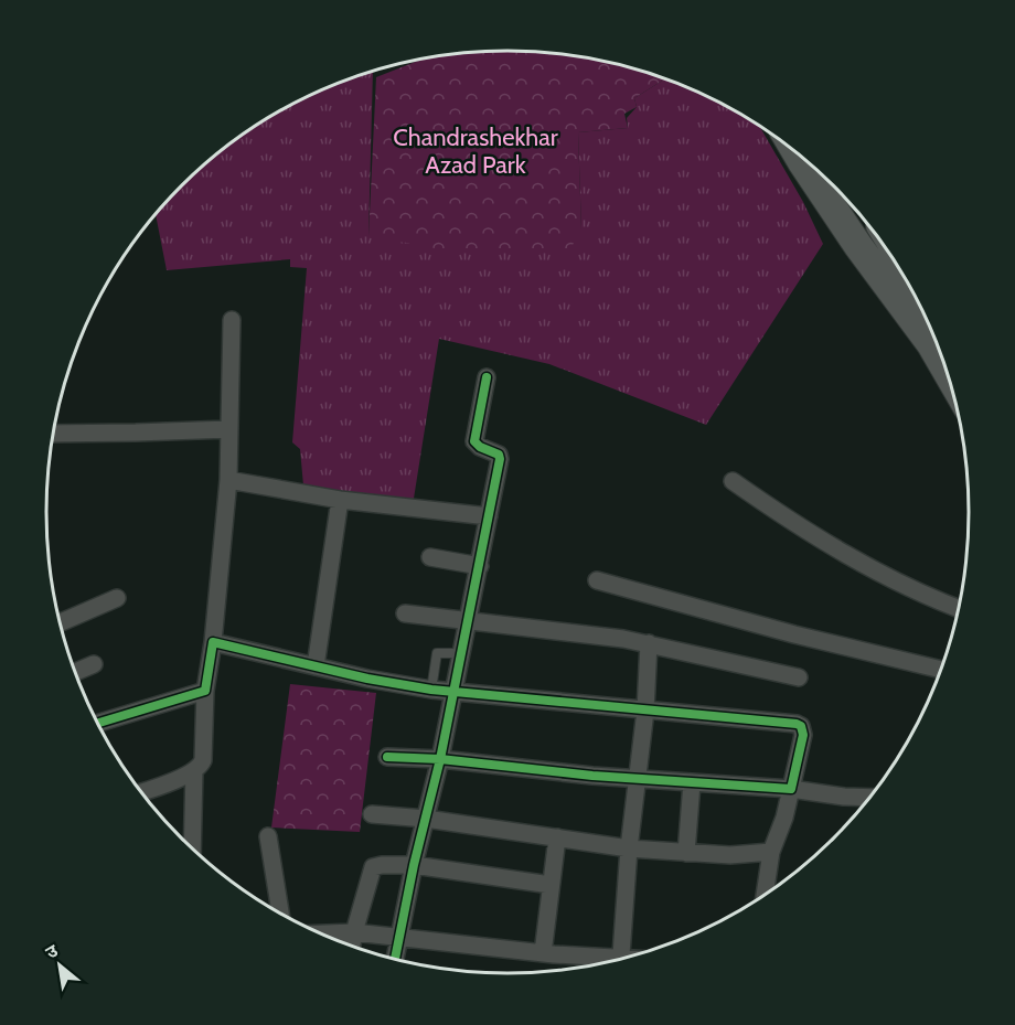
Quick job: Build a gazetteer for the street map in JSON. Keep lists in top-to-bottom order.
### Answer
{
  "parks": ["Chandrashekhar Azad Park"],
  "north": "top left"
}
